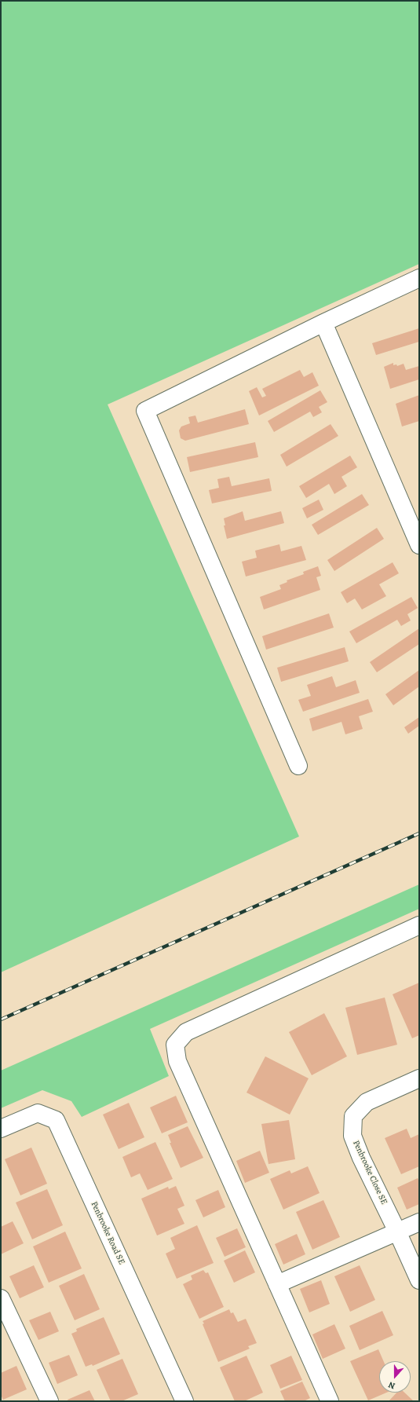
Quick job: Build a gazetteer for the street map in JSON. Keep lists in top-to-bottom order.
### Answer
{
  "streets": {
    "street": ["Penbrooke Close SE", "Penbrooke Road SE"]
  },
  "north": "bottom"
}
